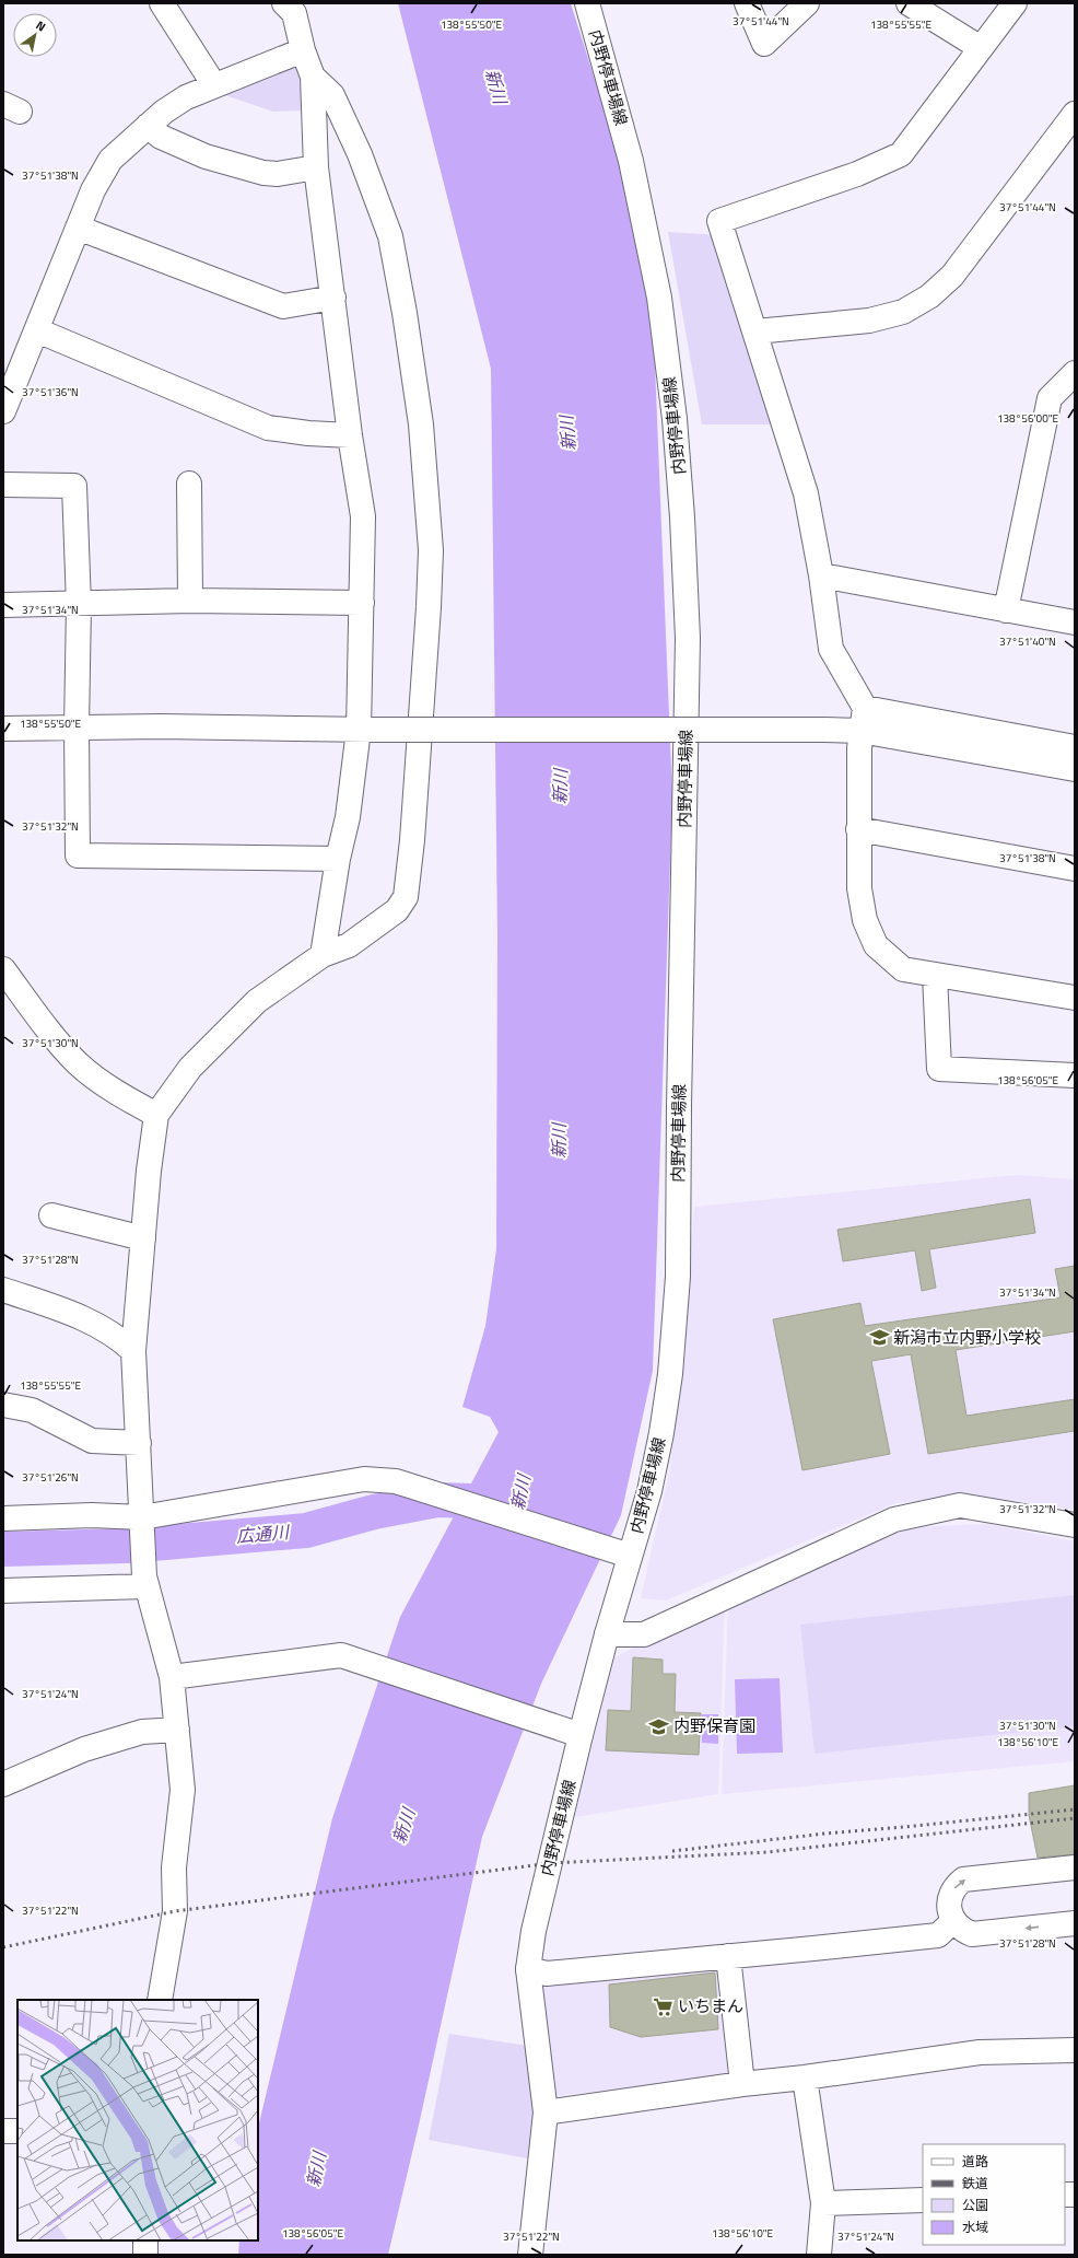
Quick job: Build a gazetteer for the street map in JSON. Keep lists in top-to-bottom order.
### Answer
{
  "streets": {
    "street": ["内野停車場線"]
  },
  "water": ["新川", "広通川"],
  "places": {
    "school or university": ["新潟市立内野小学校", "内野保育園"],
    "supermarket": ["いちまん"]
  },
  "legend": [
    "道路",
    "鉄道",
    "公園",
    "水域"
  ],
  "north": "top right",
  "coordinates": [
    "37°51'44\"N",
    "138°55'55\"E",
    "138°55'50\"E",
    "37°51'38\"N",
    "37°51'36\"N",
    "138°56'00\"E",
    "37°51'34\"N",
    "37°51'40\"N",
    "37°51'32\"N",
    "37°51'30\"N",
    "138°56'05\"E",
    "37°51'28\"N",
    "37°51'26\"N",
    "37°51'24\"N",
    "138°56'10\"E",
    "37°51'22\"N"
  ]
}
